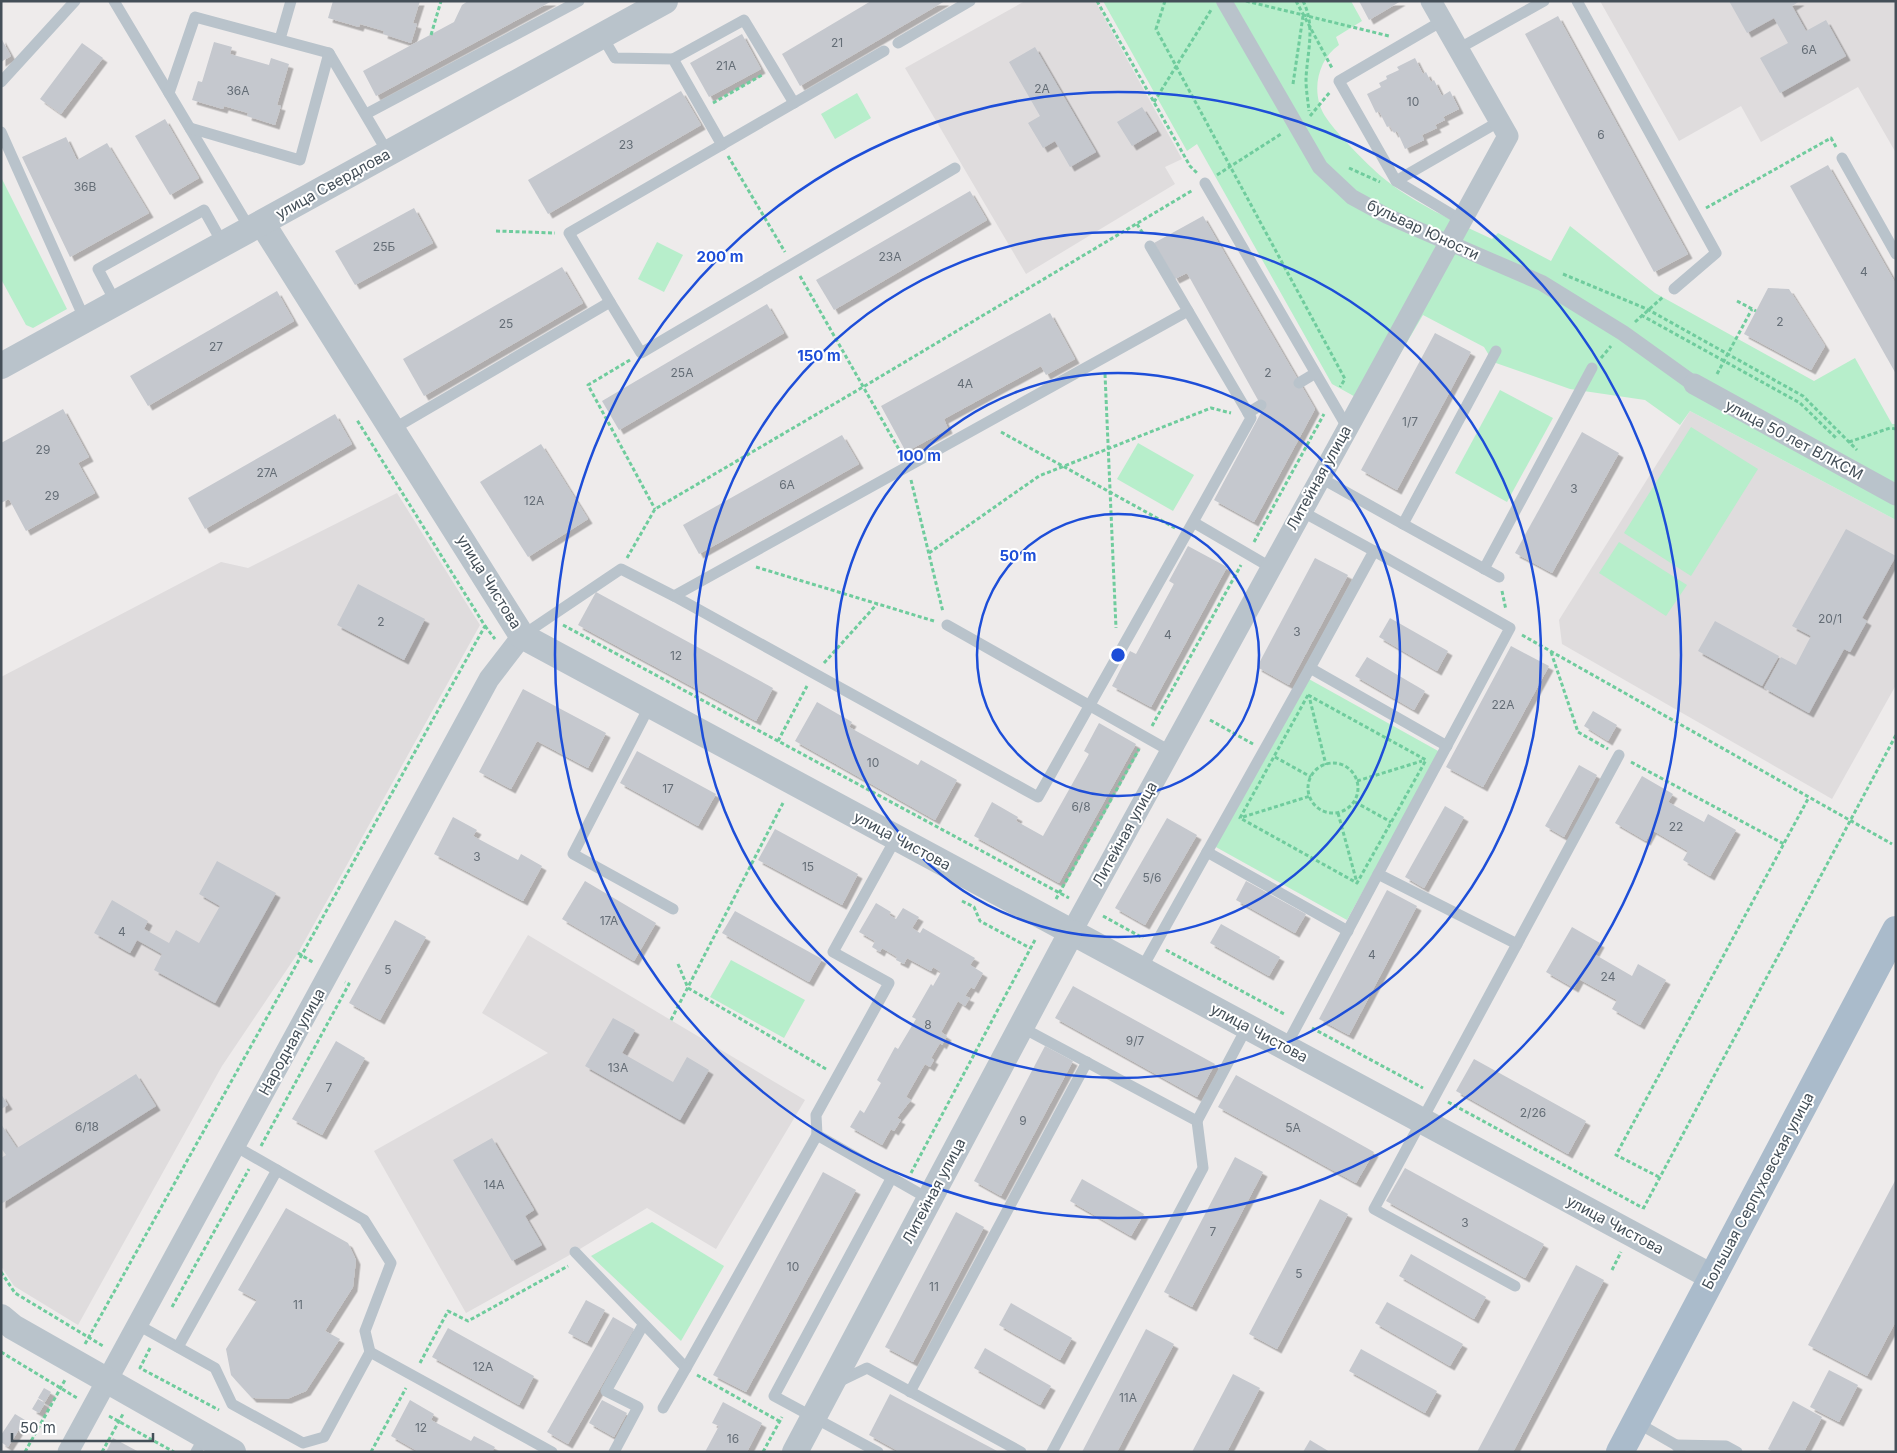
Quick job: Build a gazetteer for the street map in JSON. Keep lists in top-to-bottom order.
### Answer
{
  "streets": {
    "main road": ["Большая Серпуховская улица"],
    "street": [
      "улица Свердлова",
      "бульвар Юности",
      "улица 50 лет ВЛКСМ",
      "Литейная улица",
      "улица Чистова",
      "Народная улица"
    ]
  },
  "crossings": [
    ["улица Свердлова", "улица Чистова"],
    ["бульвар Юности", "улица 50 лет ВЛКСМ"],
    ["бульвар Юности", "Литейная улица"],
    ["Литейная улица", "улица Чистова"],
    ["улица Чистова", "Народная улица"],
    ["улица Чистова", "Большая Серпуховская улица"]
  ],
  "house_numbers": [
    "21",
    "6А",
    "21А",
    "2А",
    "36А",
    "10",
    "6",
    "23",
    "36В",
    "25Б",
    "23А",
    "4",
    "2",
    "25",
    "27",
    "25А",
    "2",
    "4А",
    "1/7",
    "29",
    "27А",
    "6А",
    "3",
    "29",
    "12А",
    "20/1",
    "2",
    "3",
    "4",
    "12",
    "22А",
    "10",
    "17",
    "6/8",
    "22",
    "3",
    "15",
    "5/6",
    "17А",
    "4",
    "4",
    "5",
    "24",
    "8",
    "9/7",
    "13А",
    "7",
    "2/26",
    "9",
    "6/18",
    "5А",
    "14А",
    "3",
    "7",
    "10",
    "5",
    "11",
    "11",
    "12А",
    "11А",
    "12",
    "16"
  ],
  "scale_bar": "50 m",
  "rings": [
    "200 m",
    "150 m",
    "100 m",
    "50 m"
  ]
}
